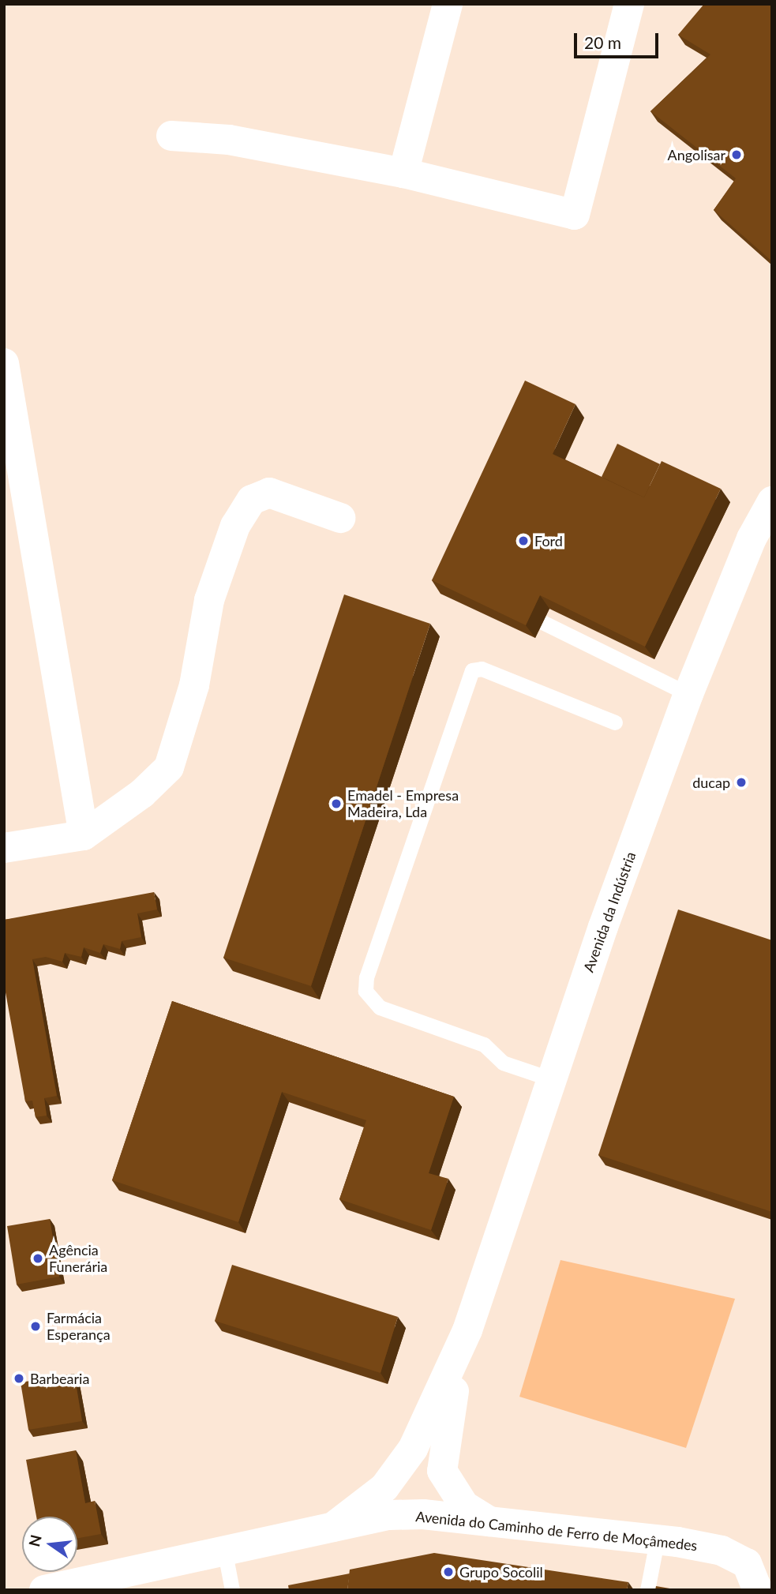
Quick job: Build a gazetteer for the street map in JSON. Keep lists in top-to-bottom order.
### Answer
{
  "streets": {
    "street": ["Avenida da Indústria", "Avenida do Caminho de Ferro de Moçâmedes"]
  },
  "crossings": [
    ["Avenida da Indústria", "Avenida do Caminho de Ferro de Moçâmedes"]
  ],
  "places": [
    "Angolisar",
    "Ford",
    "ducap",
    "Emadel - Empresa Madeira, Lda",
    "Agência Funerária",
    "Farmácia Esperança",
    "Barbearia",
    "Grupo Socolil"
  ],
  "scale_bar": "20 m",
  "north": "left"
}
